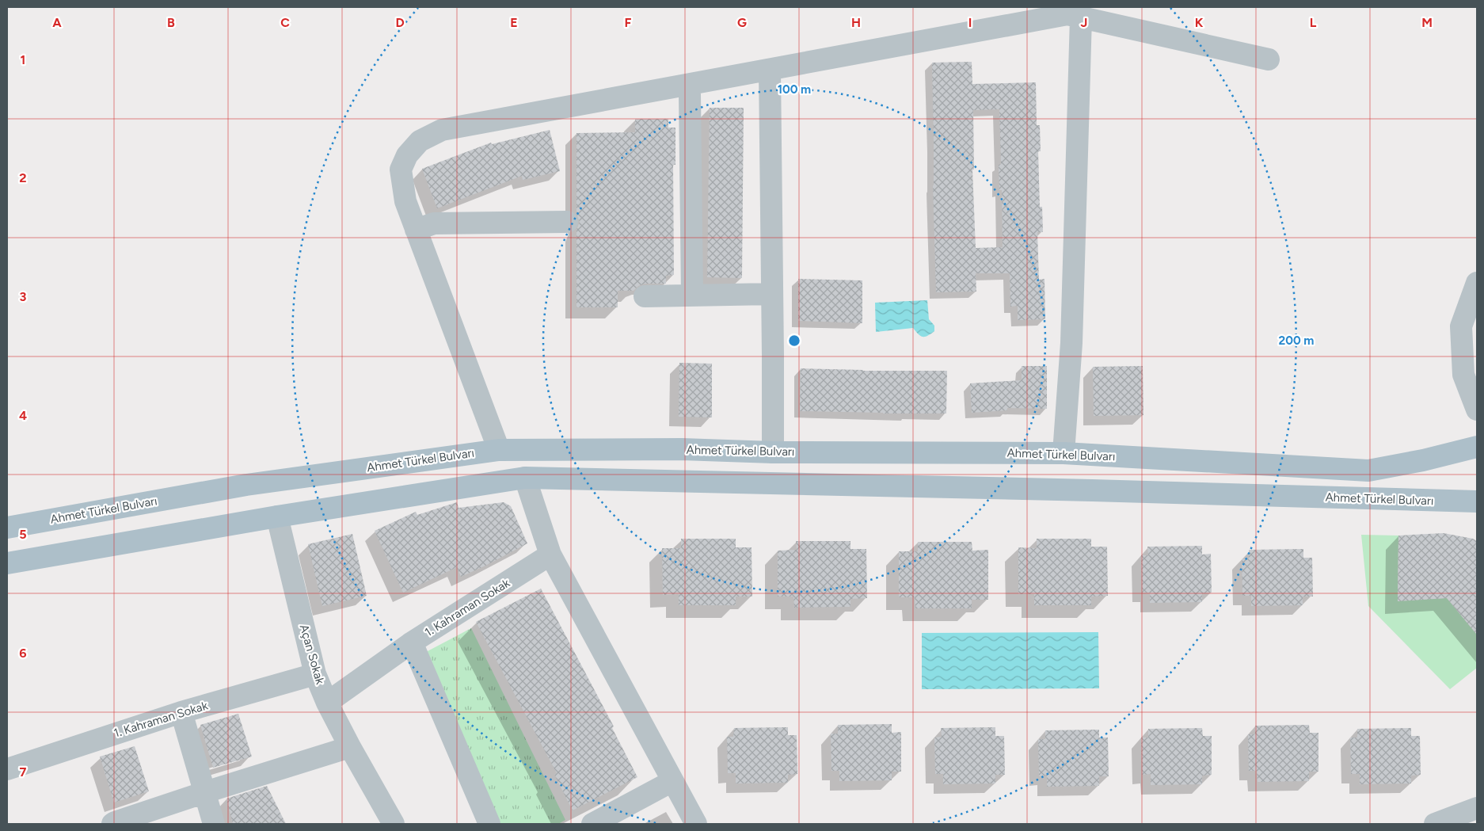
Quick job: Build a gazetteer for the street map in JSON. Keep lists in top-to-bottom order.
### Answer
{
  "streets": {
    "main road": ["Ahmet Türkel Bulvarı"],
    "street": ["1. Kahraman Sokak", "Açan Sokak"]
  },
  "crossings": [
    ["Ahmet Türkel Bulvarı", "Açan Sokak"],
    ["1. Kahraman Sokak", "Açan Sokak"]
  ],
  "grid": {
    "columns": [
      "A",
      "B",
      "C",
      "D",
      "E",
      "F",
      "G",
      "H",
      "I",
      "J",
      "K",
      "L",
      "M"
    ],
    "rows": [
      "1",
      "2",
      "3",
      "4",
      "5",
      "6",
      "7"
    ]
  },
  "rings": ["100 m", "200 m"]
}
